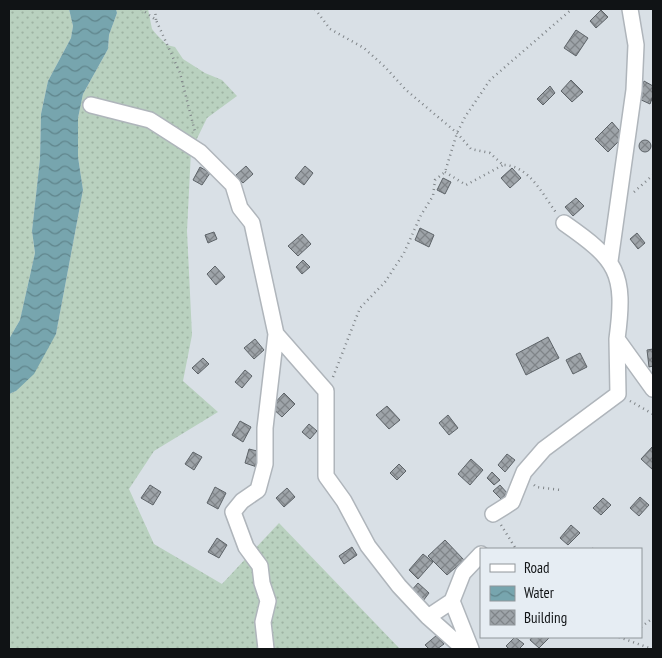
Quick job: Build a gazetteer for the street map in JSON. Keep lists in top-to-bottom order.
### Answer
{
  "legend": ["Road", "Water", "Building"]
}
